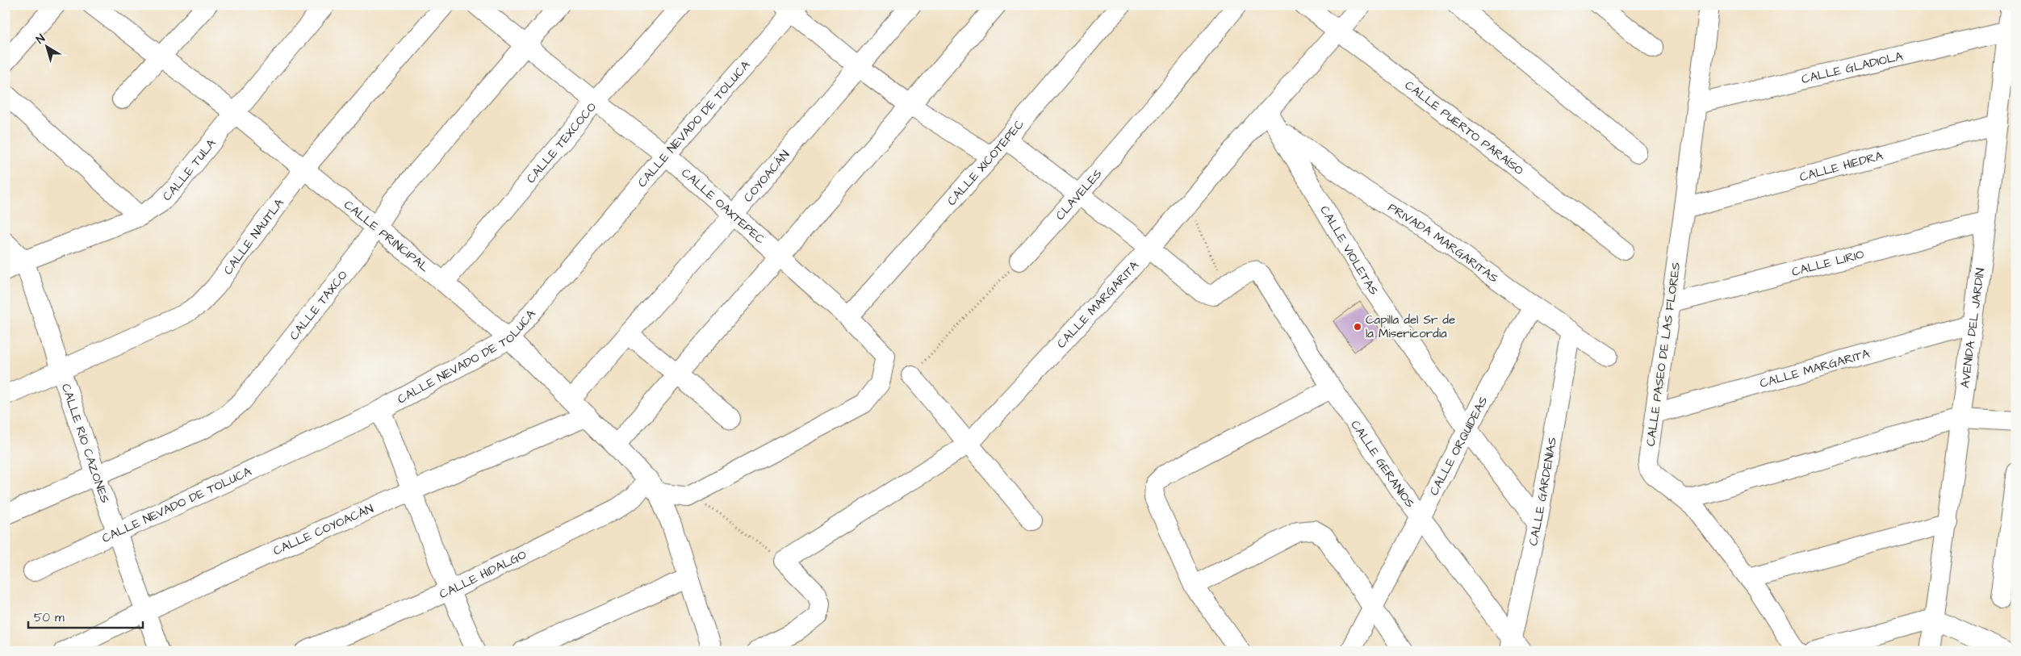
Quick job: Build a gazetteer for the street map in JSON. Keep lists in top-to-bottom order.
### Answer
{
  "streets": {
    "street": [
      "CALLE GLADIOLA",
      "CALLE NEVADO DE TOLUCA",
      "CALLE PUERTO PARAÍSO",
      "CALLE TEXCOCO",
      "CALLE XICOTEPEC",
      "CALLE HIEDRA",
      "CALLE TULA",
      "COYOACÁN",
      "CLAVELES",
      "CALLE OAXTEPEC",
      "CALLE PRINCIPAL",
      "CALLE NAUTLA",
      "PRIVADA MARGARITAS",
      "CALLE VIOLETAS",
      "CALLE LIRIO",
      "CALLE MARGARITA",
      "CALLE TAXCO",
      "AVENIDA DEL JARDÍN",
      "CALLE PASEO DE LAS FLORES",
      "CALLE RÍO CAZONES",
      "CALLE ORQUÍDEAS",
      "CALLE GERANIOS",
      "CALLE GARDENIAS",
      "CALLE COYOACÁN",
      "CALLE HIDALGO"
    ]
  },
  "crossings": [
    ["CALLE GLADIOLA", "AVENIDA DEL JARDÍN"],
    ["CALLE GLADIOLA", "CALLE PASEO DE LAS FLORES"],
    ["CALLE NEVADO DE TOLUCA", "CALLE OAXTEPEC"],
    ["CALLE NEVADO DE TOLUCA", "CALLE PRINCIPAL"],
    ["CALLE NEVADO DE TOLUCA", "CALLE RÍO CAZONES"],
    ["CALLE PUERTO PARAÍSO", "CALLE MARGARITA"],
    ["CALLE TEXCOCO", "CALLE OAXTEPEC"],
    ["CALLE TEXCOCO", "CALLE PRINCIPAL"],
    ["CALLE XICOTEPEC", "CALLE OAXTEPEC"],
    ["CALLE HIEDRA", "AVENIDA DEL JARDÍN"],
    ["CALLE HIEDRA", "CALLE PASEO DE LAS FLORES"],
    ["CALLE TULA", "CALLE PRINCIPAL"],
    ["CALLE TULA", "CALLE RÍO CAZONES"],
    ["COYOACÁN", "CALLE OAXTEPEC"],
    ["COYOACÁN", "CALLE PRINCIPAL"],
    ["CALLE OAXTEPEC", "CALLE TAXCO"],
    ["CALLE PRINCIPAL", "CALLE NAUTLA"],
    ["CALLE PRINCIPAL", "CALLE TAXCO"],
    ["CALLE PRINCIPAL", "CALLE COYOACÁN"],
    ["CALLE PRINCIPAL", "CALLE HIDALGO"],
    ["CALLE NAUTLA", "CALLE RÍO CAZONES"],
    ["PRIVADA MARGARITAS", "CALLE VIOLETAS"],
    ["PRIVADA MARGARITAS", "CALLE ORQUÍDEAS"],
    ["PRIVADA MARGARITAS", "CALLE GARDENIAS"],
    ["CALLE VIOLETAS", "CALLE MARGARITA"],
    ["CALLE VIOLETAS", "CALLE ORQUÍDEAS"],
    ["CALLE VIOLETAS", "CALLE GARDENIAS"],
    ["CALLE LIRIO", "AVENIDA DEL JARDÍN"],
    ["CALLE LIRIO", "CALLE PASEO DE LAS FLORES"],
    ["CALLE MARGARITA", "AVENIDA DEL JARDÍN"],
    ["CALLE MARGARITA", "CALLE PASEO DE LAS FLORES"],
    ["CALLE TAXCO", "CALLE RÍO CAZONES"],
    ["CALLE RÍO CAZONES", "CALLE COYOACÁN"],
    ["CALLE ORQUÍDEAS", "CALLE GERANIOS"],
    ["CALLE GERANIOS", "CALLE GARDENIAS"]
  ],
  "places": ["Capilla del Sr de la Misericordia"],
  "scale_bar": "50 m",
  "north": "top left"
}
